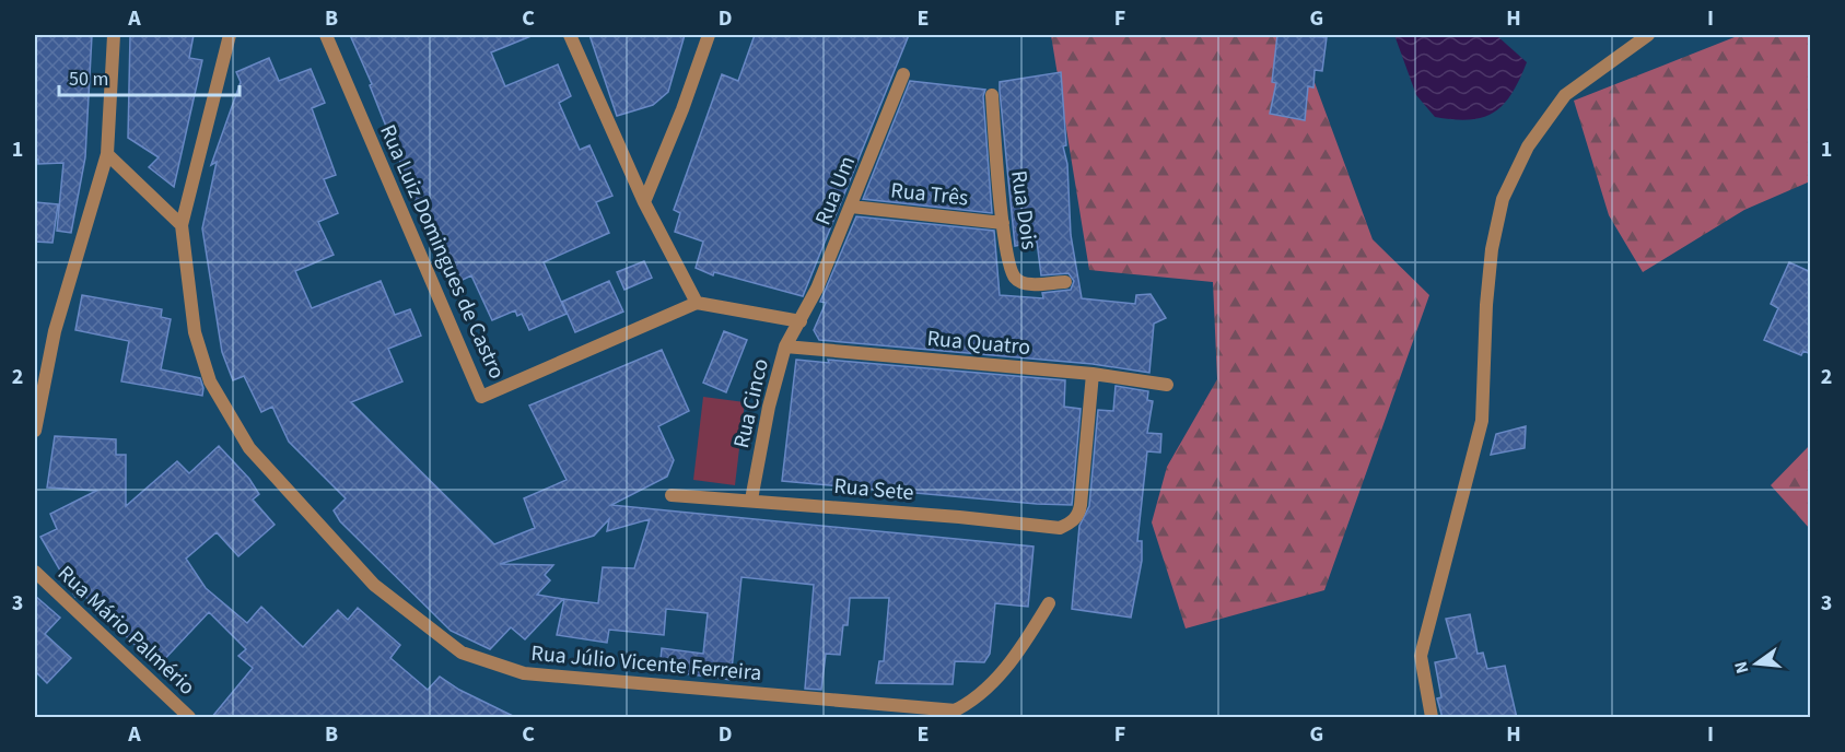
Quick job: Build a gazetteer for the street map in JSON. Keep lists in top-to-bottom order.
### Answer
{
  "streets": {
    "street": [
      "Rua Um",
      "Rua Três",
      "Rua Dois",
      "Rua Luiz Domingues de Castro",
      "Rua Quatro",
      "Rua Cinco",
      "Rua Sete",
      "Rua Mário Palmério",
      "Rua Júlio Vicente Ferreira"
    ]
  },
  "crossings": [
    ["Rua Um", "Rua Três"],
    ["Rua Um", "Rua Cinco"],
    ["Rua Três", "Rua Dois"],
    ["Rua Quatro", "Rua Cinco"],
    ["Rua Quatro", "Rua Sete"],
    ["Rua Cinco", "Rua Sete"]
  ],
  "scale_bar": "50 m",
  "north": "left",
  "grid": {
    "columns": [
      "A",
      "B",
      "C",
      "D",
      "E",
      "F",
      "G",
      "H",
      "I"
    ],
    "rows": ["1", "2", "3"]
  }
}
